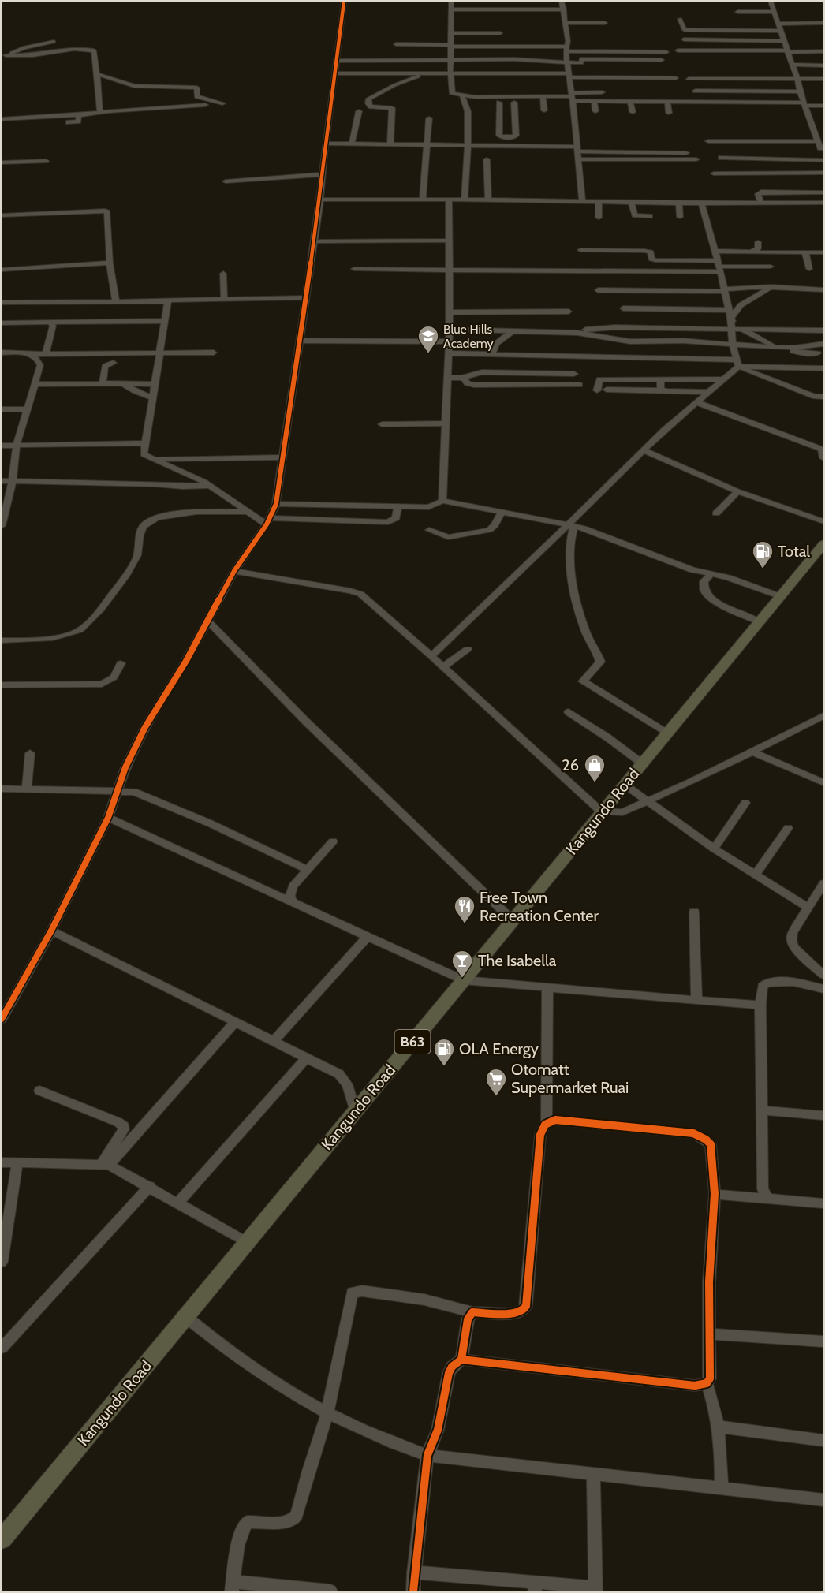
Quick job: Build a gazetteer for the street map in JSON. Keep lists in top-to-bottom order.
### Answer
{
  "streets": {
    "highway": ["Kangundo Road", "B63"]
  },
  "places": {
    "school or university": ["Blue Hills Academy"],
    "fuel station": ["Total", "OLA Energy"],
    "shop": ["26"],
    "restaurant": ["Free Town Recreation Center"],
    "bar": ["The Isabella"],
    "supermarket": ["Otomatt Supermarket Ruai"]
  }
}
